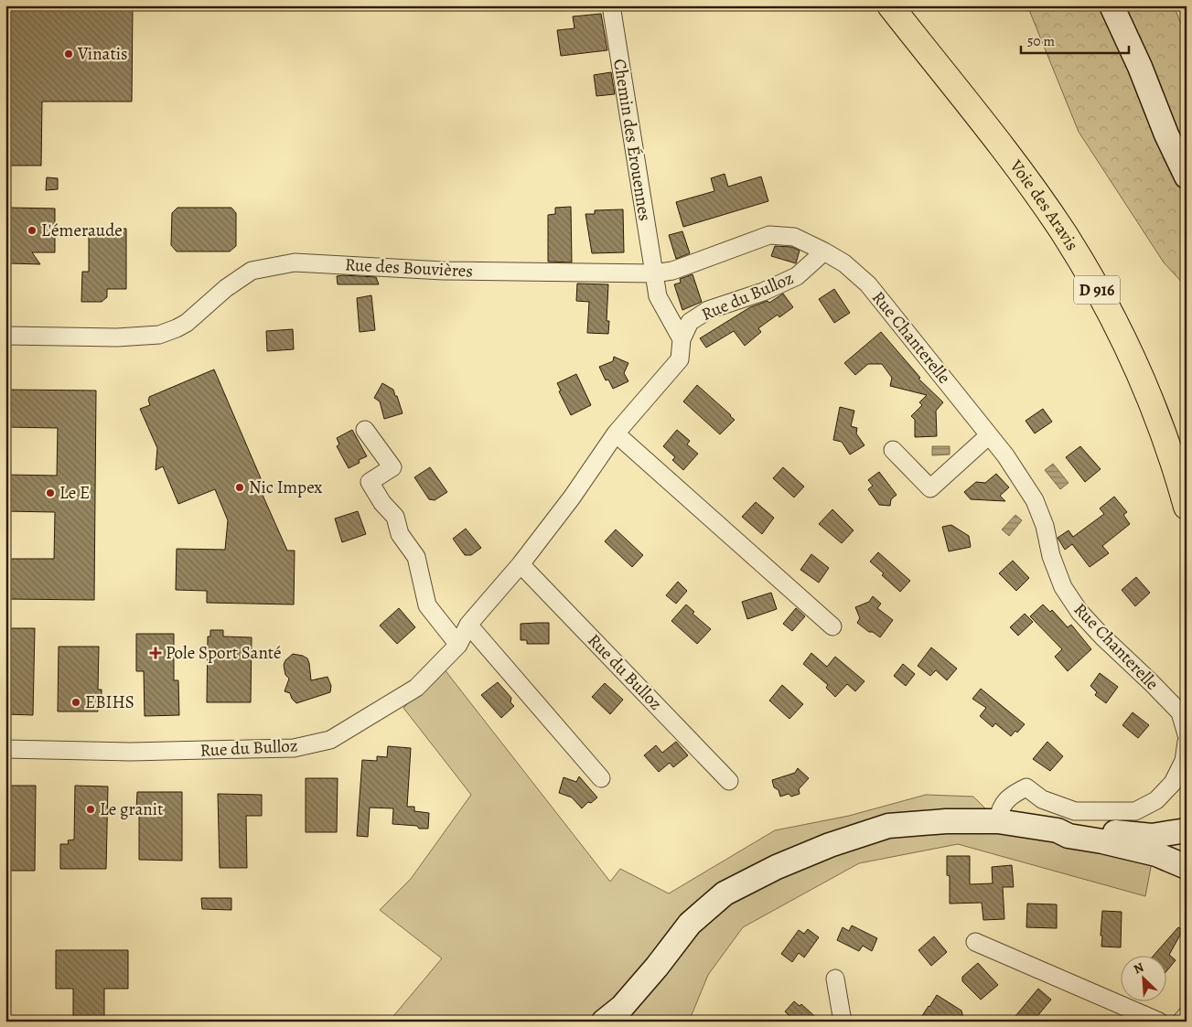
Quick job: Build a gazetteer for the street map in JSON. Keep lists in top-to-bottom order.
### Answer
{
  "streets": {
    "highway": ["Voie des Aravis", "D 916"],
    "street": [
      "Chemin des Érouennes",
      "Rue des Bouvières",
      "Rue du Bulloz",
      "Rue Chanterelle"
    ]
  },
  "crossings": [
    ["Chemin des Érouennes", "Rue des Bouvières"],
    ["Chemin des Érouennes", "Rue du Bulloz"],
    ["Rue des Bouvières", "Rue du Bulloz"],
    ["Rue des Bouvières", "Rue Chanterelle"],
    ["Rue du Bulloz", "Rue Chanterelle"]
  ],
  "places": {
    "other": [
      "Vinatis",
      "L'émeraude",
      "Nic Impex",
      "Le E",
      "EBIHS",
      "Le granit"
    ],
    "health": ["Pole Sport Santé"]
  },
  "scale_bar": "50 m",
  "north": "top left"
}
